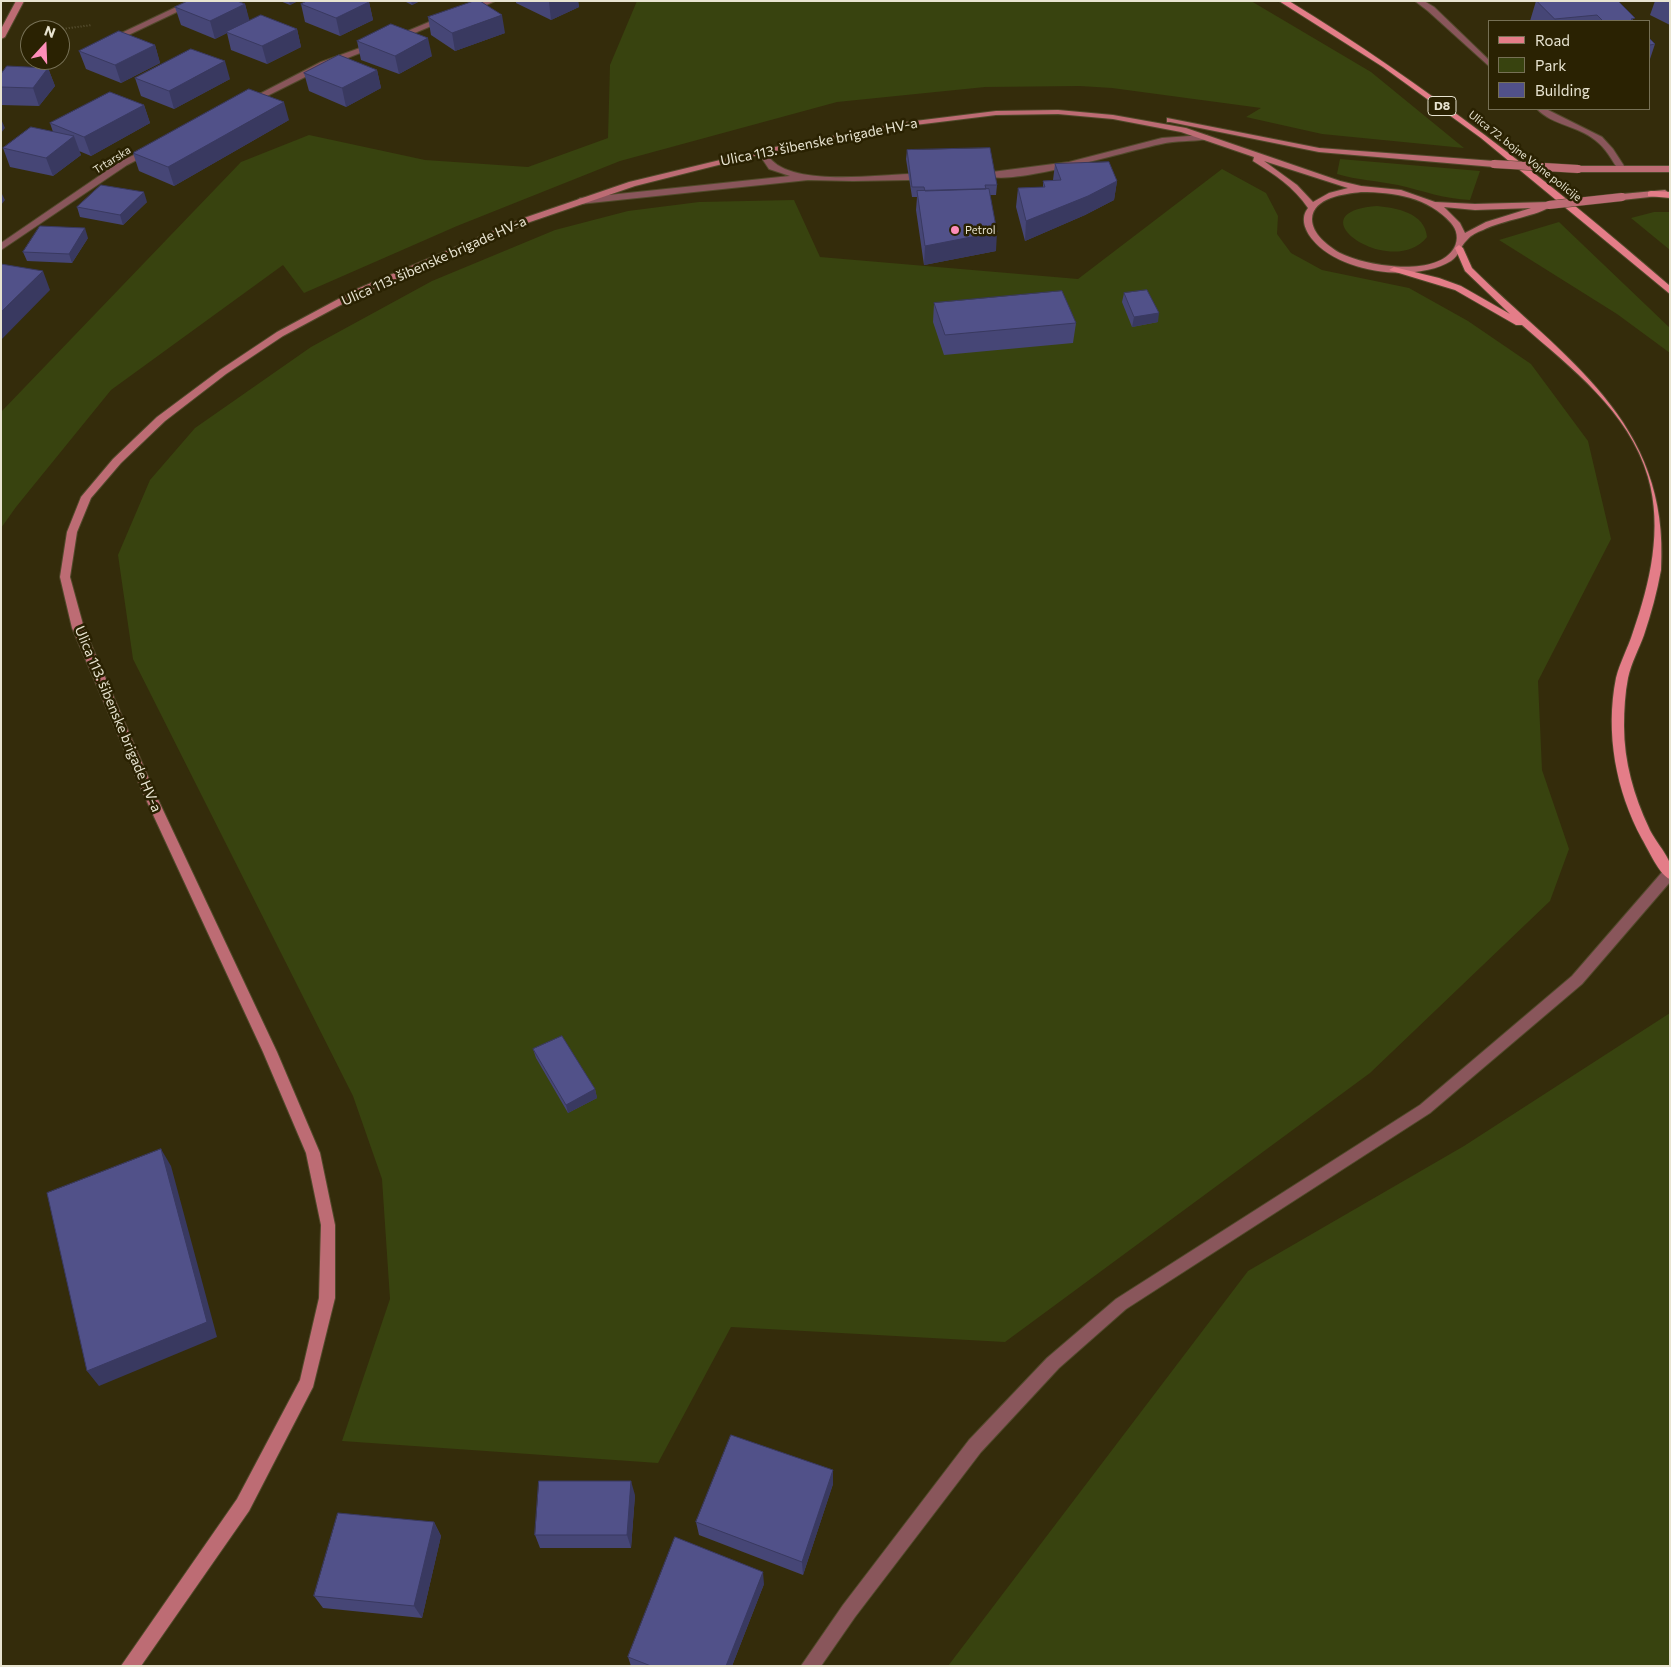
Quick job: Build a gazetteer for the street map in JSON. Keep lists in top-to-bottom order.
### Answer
{
  "streets": {
    "main road": ["D8", "Ulica 113. šibenske brigade HV-a", "Ulica 72. bojne Vojne policije"],
    "street": ["Trtarska"]
  },
  "places": ["Petrol"],
  "legend": ["Road", "Park", "Building"],
  "north": "top"
}
